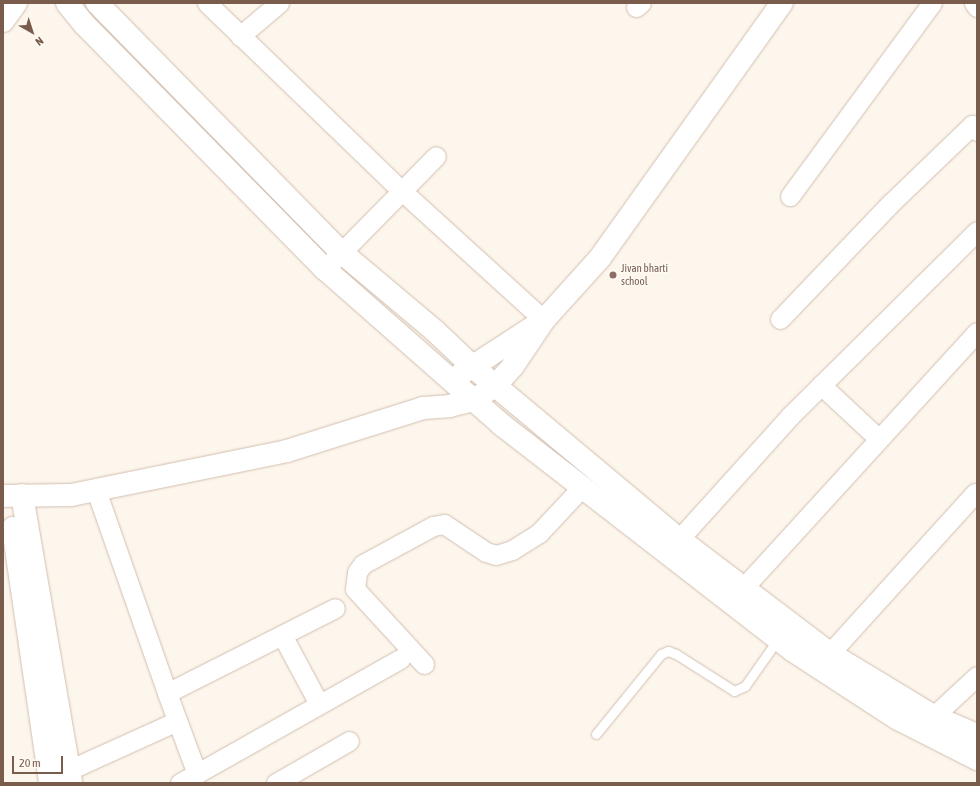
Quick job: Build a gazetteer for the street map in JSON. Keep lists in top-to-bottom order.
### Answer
{
  "places": ["Jivan bharti school"],
  "scale_bar": "20 m",
  "north": "bottom right"
}
